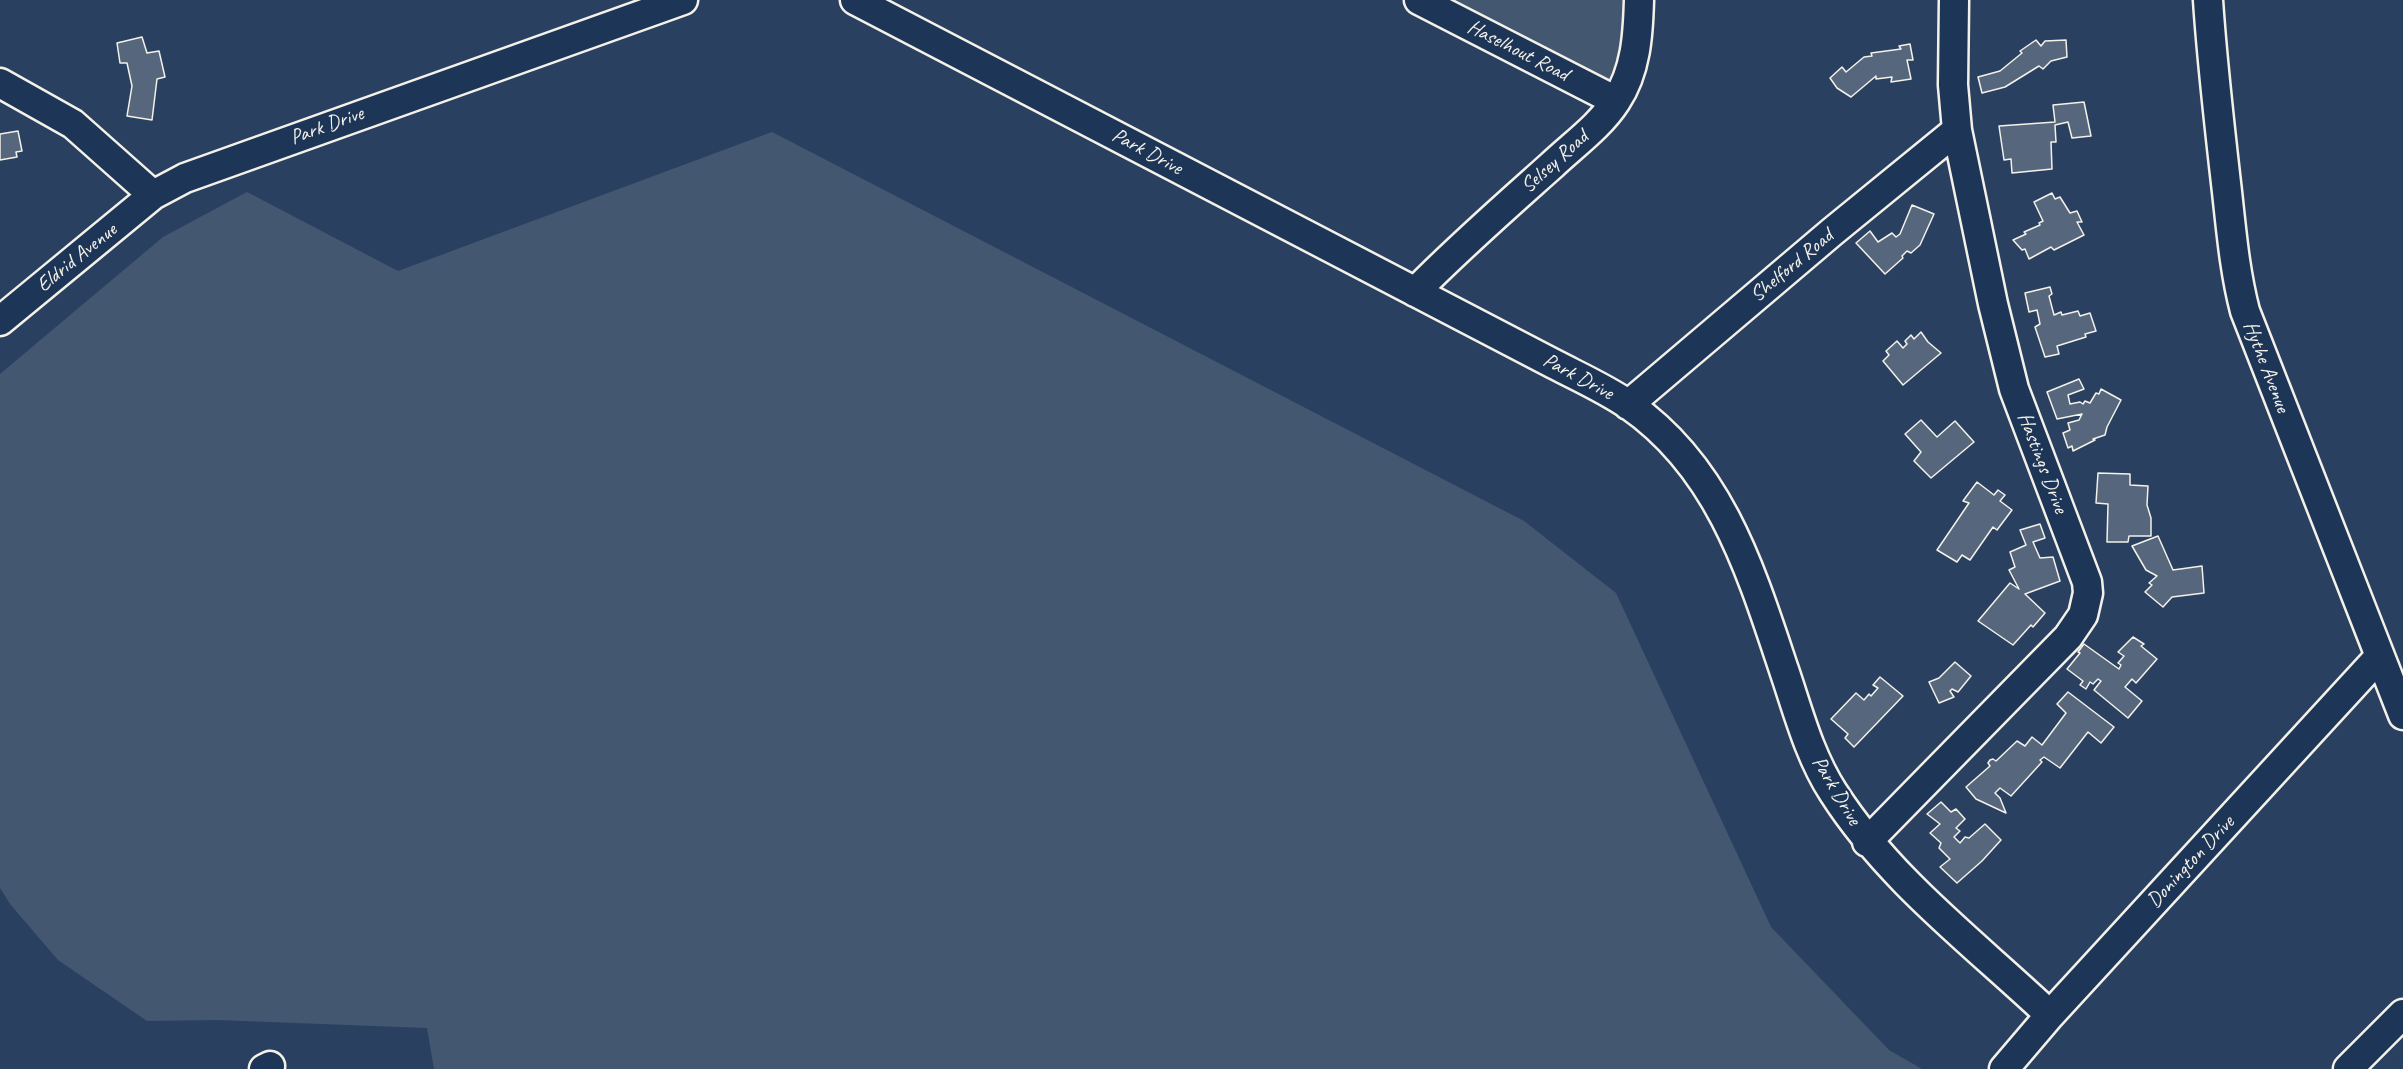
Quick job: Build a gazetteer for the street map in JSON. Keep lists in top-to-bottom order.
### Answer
{
  "streets": {
    "street": [
      "Haselhout Road",
      "Park Drive",
      "Selsey Road",
      "Eldrid Avenue",
      "Shelford Road",
      "Hythe Avenue",
      "Hastings Drive",
      "Donington Drive"
    ]
  },
  "crossings": [
    ["Haselhout Road", "Selsey Road"],
    ["Park Drive", "Selsey Road"],
    ["Park Drive", "Eldrid Avenue"],
    ["Park Drive", "Shelford Road"],
    ["Park Drive", "Hastings Drive"],
    ["Park Drive", "Donington Drive"],
    ["Shelford Road", "Hastings Drive"],
    ["Hythe Avenue", "Donington Drive"]
  ]
}
